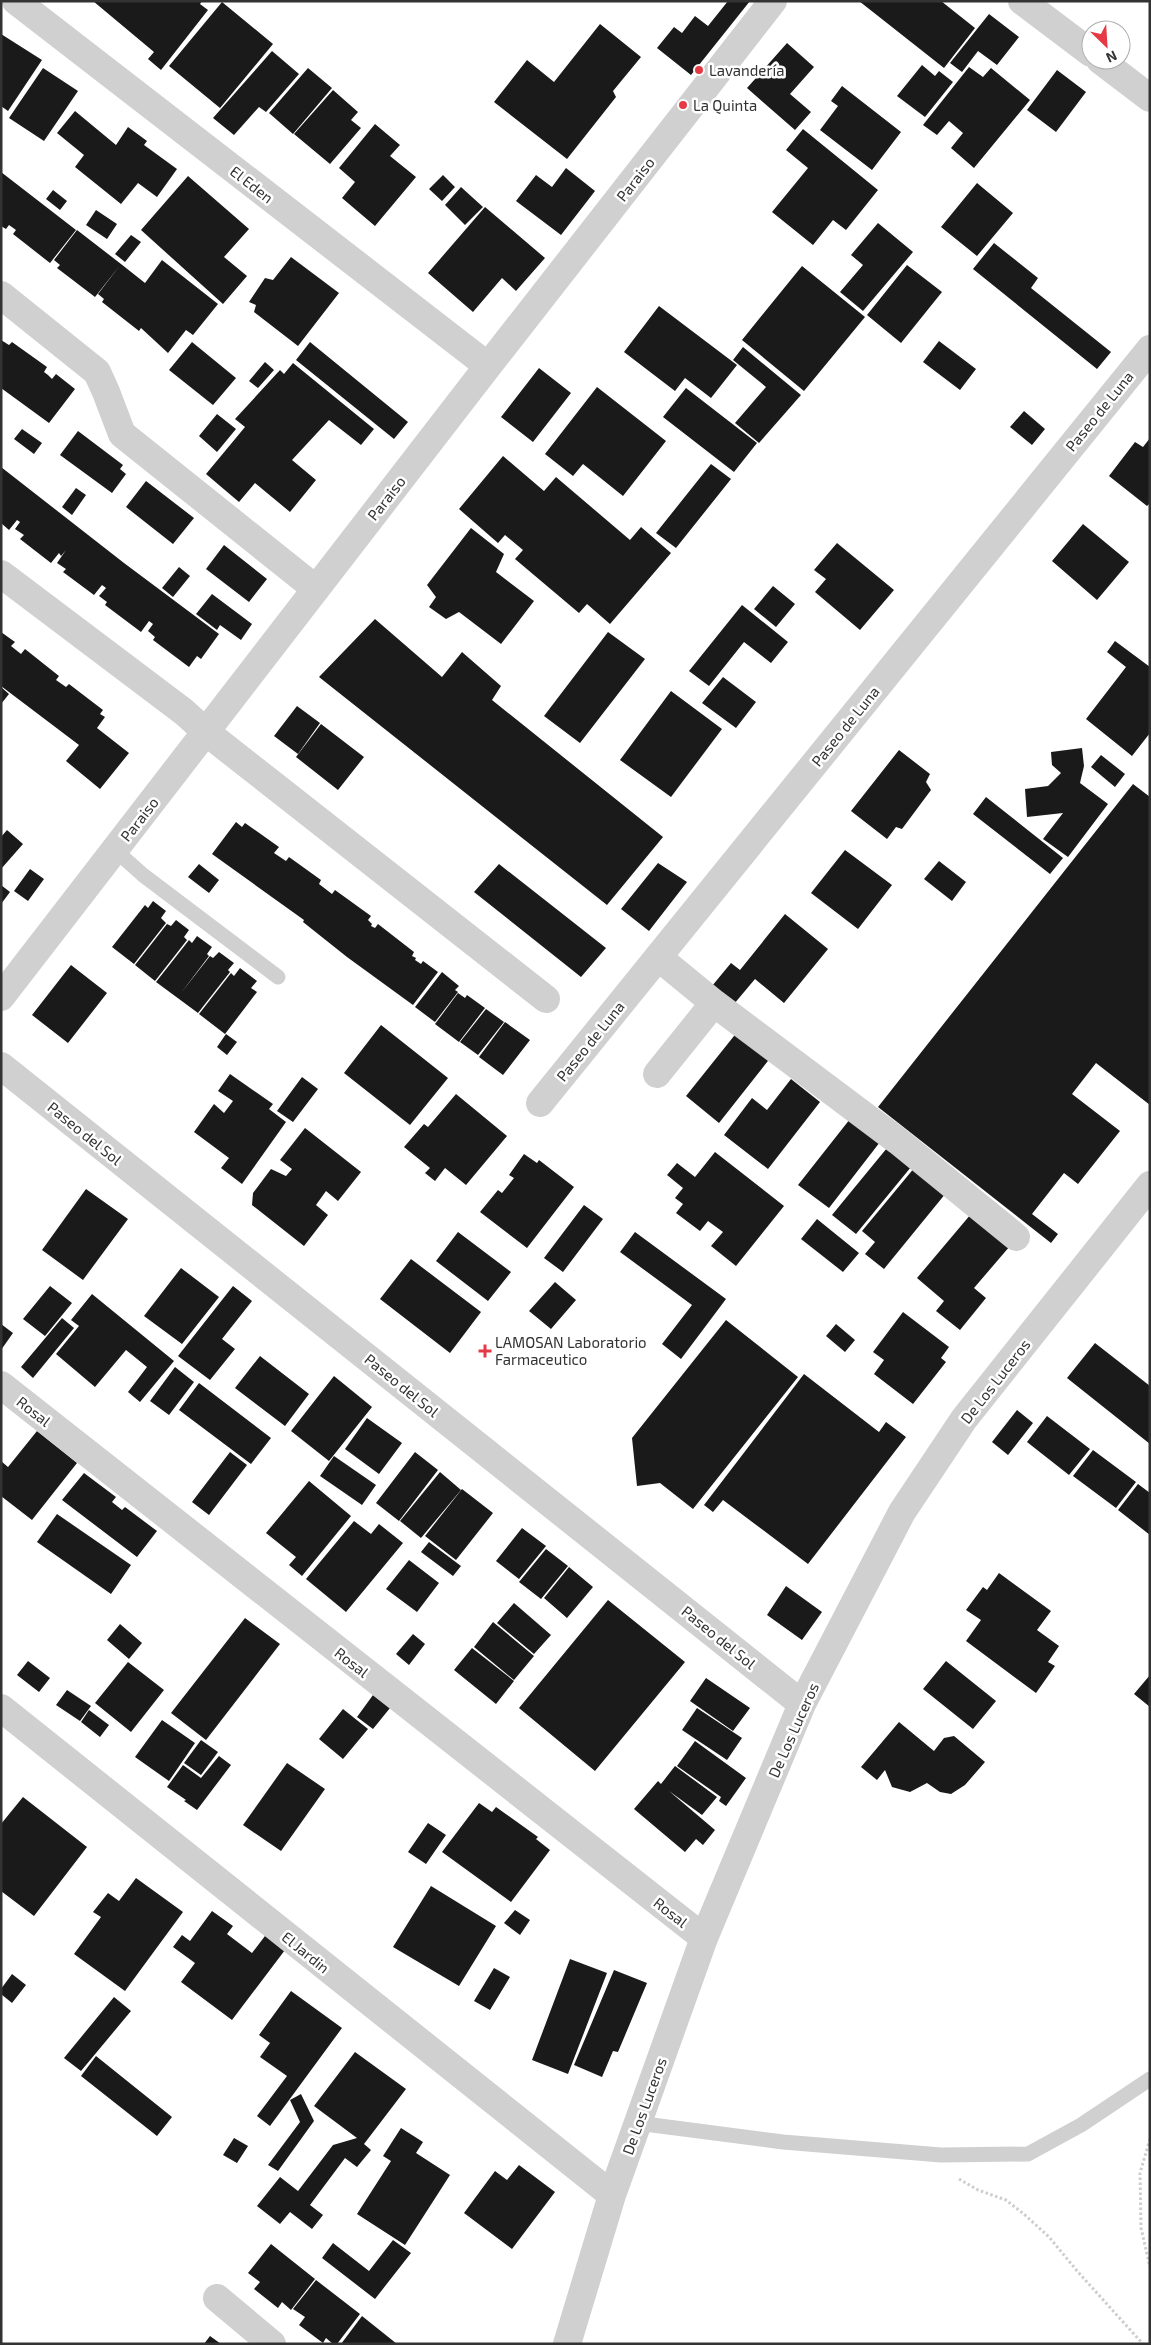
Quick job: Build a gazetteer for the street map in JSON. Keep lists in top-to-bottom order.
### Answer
{
  "streets": {
    "street": [
      "Paraiso",
      "El Eden",
      "Paseo de Luna",
      "Paseo del Sol",
      "De Los Luceros",
      "Rosal",
      "El Jardin"
    ]
  },
  "crossings": [
    ["Paraiso", "El Eden"],
    ["Paseo del Sol", "De Los Luceros"],
    ["De Los Luceros", "Rosal"],
    ["De Los Luceros", "El Jardin"]
  ],
  "places": {
    "other": ["Lavandería", "La Quinta"],
    "health": ["LAMOSAN Laboratorio Farmaceutico"]
  },
  "north": "bottom right"
}
